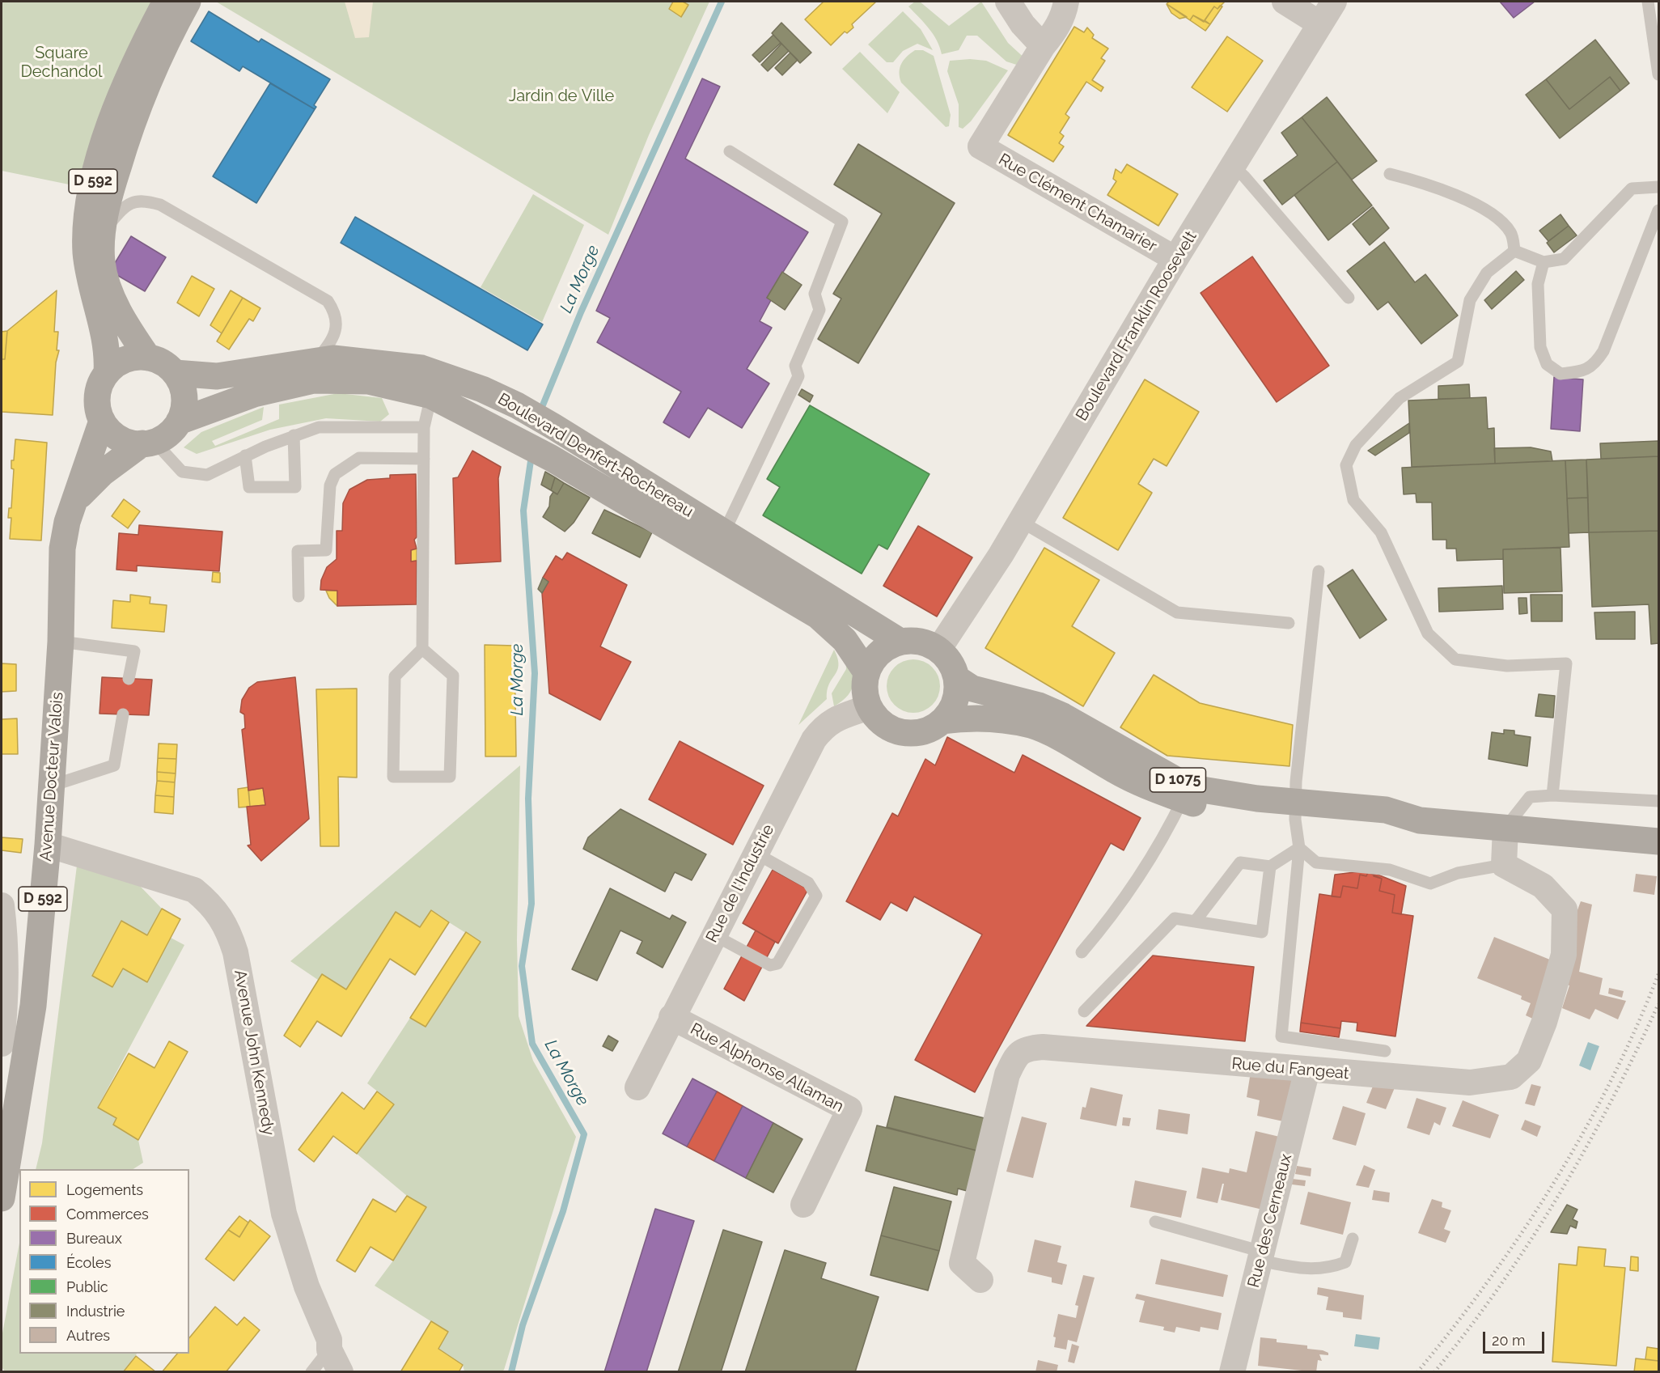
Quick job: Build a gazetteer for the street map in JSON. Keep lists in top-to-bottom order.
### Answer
{
  "streets": {
    "main road": [
      "D 592",
      "Boulevard Denfert-Rochereau",
      "Avenue Docteur Valois",
      "D 1075"
    ],
    "street": [
      "Rue Clément Chamarier",
      "Boulevard Franklin Roosevelt",
      "Rue de l'Industrie",
      "Avenue John Kennedy",
      "Rue Alphonse Allaman",
      "Rue du Fangeat",
      "Rue des Cerneaux"
    ]
  },
  "crossings": [
    ["D 592", "Boulevard Denfert-Rochereau"],
    ["D 592", "Avenue Docteur Valois"],
    ["Rue Clément Chamarier", "Boulevard Franklin Roosevelt"],
    ["Boulevard Franklin Roosevelt", "Boulevard Denfert-Rochereau"],
    ["Boulevard Franklin Roosevelt", "D 1075"],
    ["Boulevard Franklin Roosevelt", "Rue de l'Industrie"],
    ["Boulevard Denfert-Rochereau", "D 1075"],
    ["Boulevard Denfert-Rochereau", "Rue de l'Industrie"],
    ["Avenue Docteur Valois", "Avenue John Kennedy"],
    ["D 1075", "Rue de l'Industrie"],
    ["Rue de l'Industrie", "Rue Alphonse Allaman"],
    ["Rue du Fangeat", "Rue des Cerneaux"]
  ],
  "water": ["La Morge"],
  "parks": ["Square Dechandol", "Jardin de Ville"],
  "legend": [
    "Logements",
    "Commerces",
    "Bureaux",
    "Écoles",
    "Public",
    "Industrie",
    "Autres"
  ],
  "scale_bar": "20 m"
}
